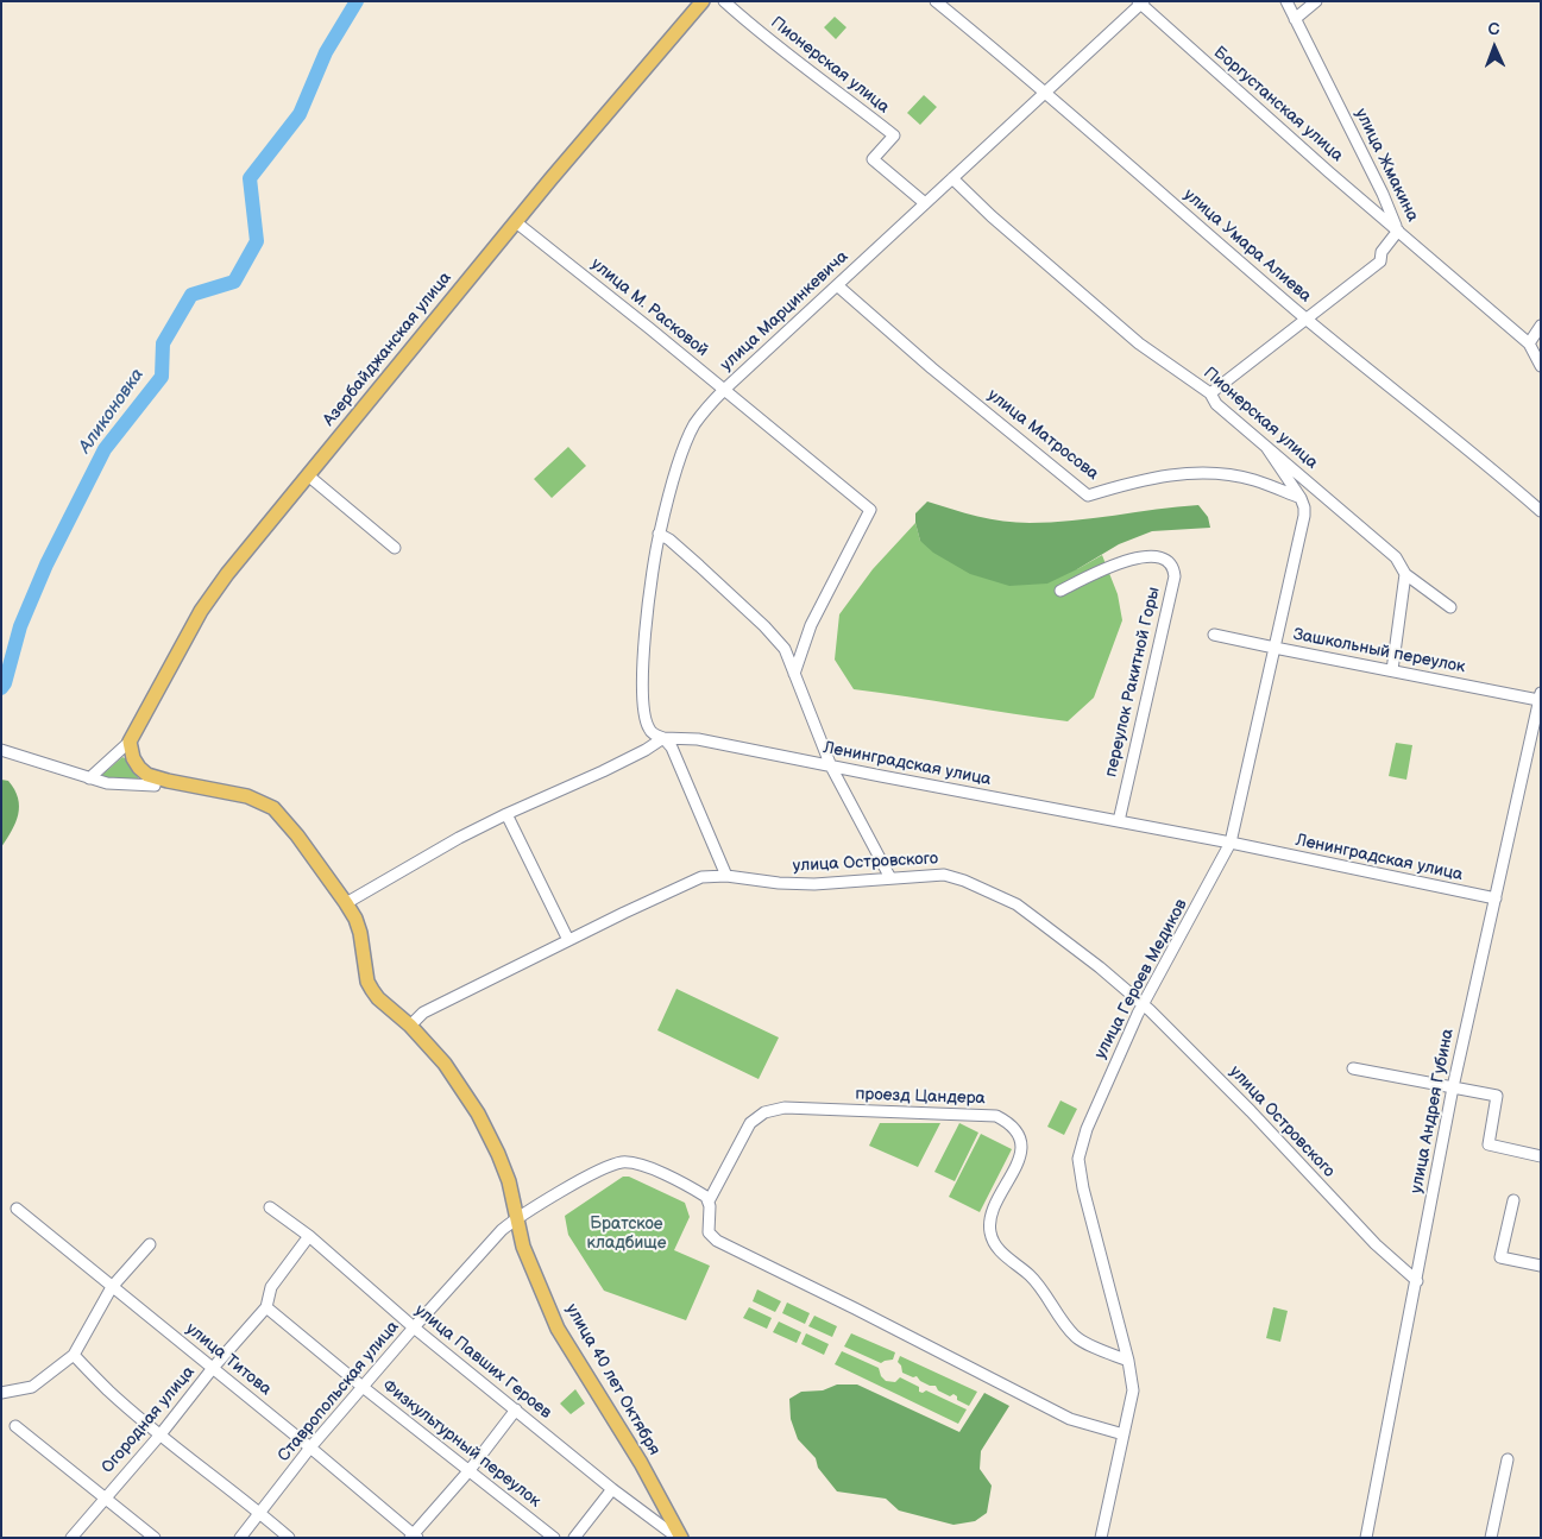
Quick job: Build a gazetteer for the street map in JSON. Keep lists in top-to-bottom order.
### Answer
{
  "streets": {
    "main road": ["Азербайджанская улица", "улица 40 лет Октября"],
    "street": [
      "Пионерская улица",
      "Боргустанская улица",
      "улица Жмакина",
      "улица Умара Алиева",
      "улица М. Расковой",
      "улица Марцинкевича",
      "улица Матросова",
      "Зашкольный переулок",
      "переулок Ракитной Горы",
      "Ленинградская улица",
      "улица Островского",
      "улица Героев Медиков",
      "проезд Цандера",
      "улица Андрея Губина",
      "улица Титова",
      "улица Павших Героев",
      "Ставропольская улица",
      "Огородная улица",
      "Физкультурный переулок"
    ]
  },
  "crossings": [
    ["Пионерская улица", "улица Марцинкевича"],
    ["Боргустанская улица", "улица Жмакина"],
    ["Боргустанская улица", "улица Марцинкевича"],
    ["улица Умара Алиева", "улица Марцинкевича"],
    ["улица М. Расковой", "улица Марцинкевича"],
    ["улица М. Расковой", "Азербайджанская улица"],
    ["улица Марцинкевича", "улица Матросова"],
    ["улица Марцинкевича", "Ленинградская улица"],
    ["улица Марцинкевича", "улица Островского"],
    ["улица Матросова", "улица Героев Медиков"],
    ["Зашкольный переулок", "улица Героев Медиков"],
    ["Зашкольный переулок", "улица Андрея Губина"],
    ["переулок Ракитной Горы", "Ленинградская улица"],
    ["Ленинградская улица", "улица Героев Медиков"],
    ["Ленинградская улица", "улица Андрея Губина"],
    ["улица Островского", "улица Героев Медиков"],
    ["улица Островского", "улица Андрея Губина"],
    ["улица Островского", "улица 40 лет Октября"],
    ["улица Героев Медиков", "проезд Цандера"],
    ["улица Титова", "Ставропольская улица"],
    ["улица Титова", "Огородная улица"],
    ["улица Павших Героев", "улица 40 лет Октября"],
    ["улица Павших Героев", "Ставропольская улица"],
    ["улица Павших Героев", "Огородная улица"],
    ["улица 40 лет Октября", "Ставропольская улица"],
    ["Ставропольская улица", "Физкультурный переулок"],
    ["Огородная улица", "Физкультурный переулок"]
  ],
  "water": ["Аликоновка"],
  "parks": ["Братское кладбище"],
  "north": "top"
}
